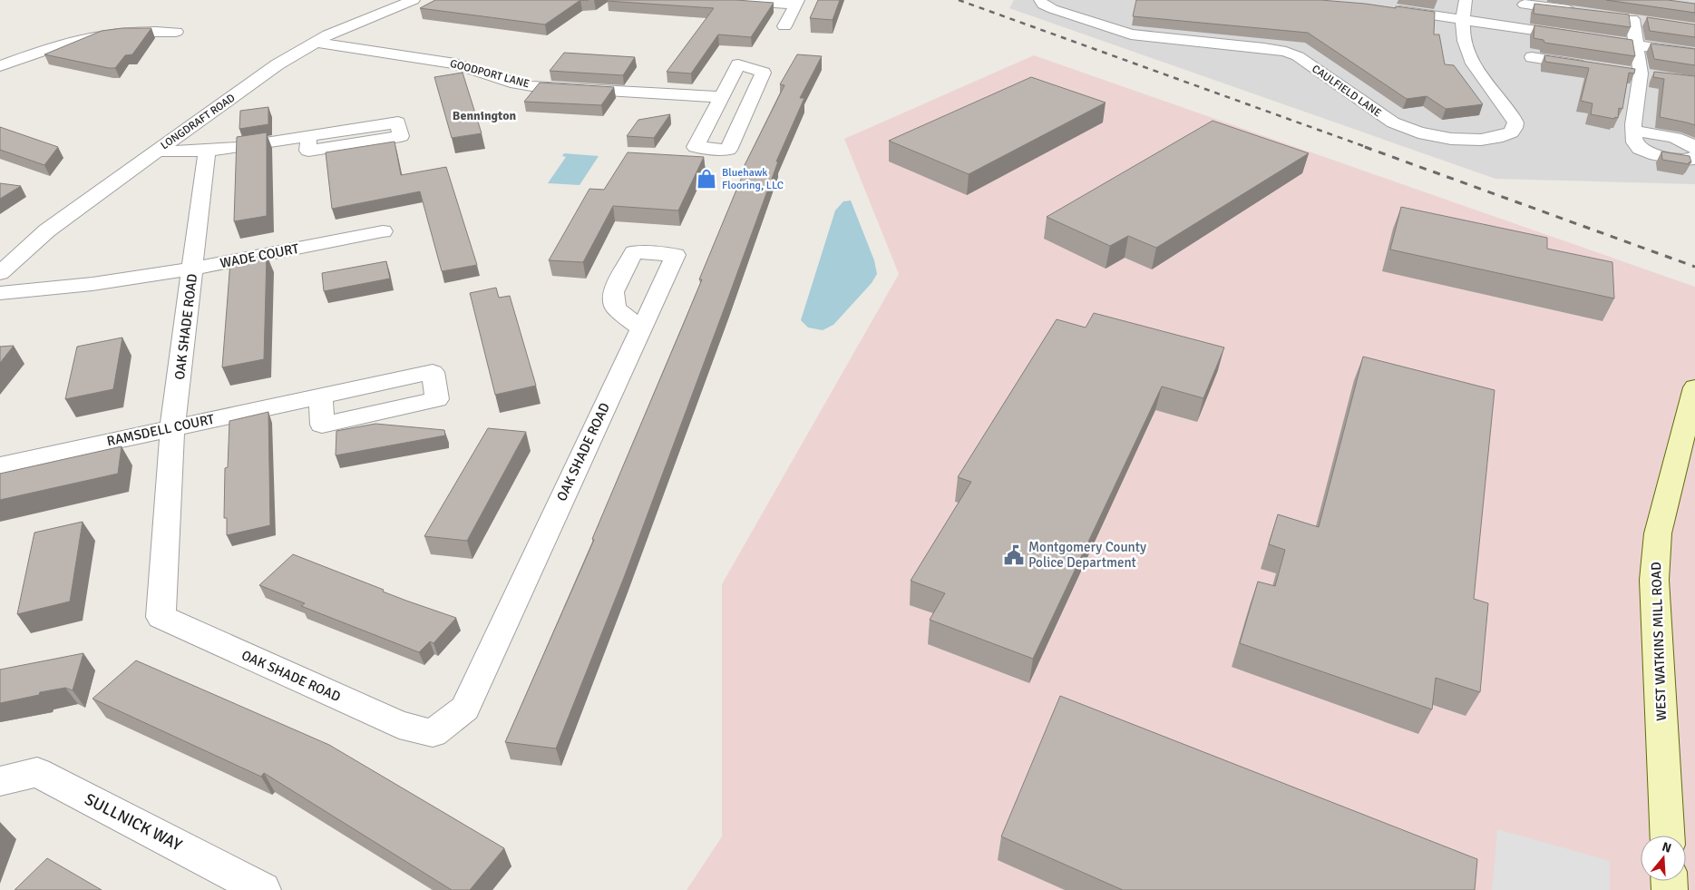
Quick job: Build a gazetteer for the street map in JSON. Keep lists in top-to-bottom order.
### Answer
{
  "streets": {
    "main road": ["WEST WATKINS MILL ROAD"],
    "street": [
      "GOODPORT LANE",
      "CAULFIELD LANE",
      "LONGDRAFT ROAD",
      "WADE COURT",
      "OAK SHADE ROAD",
      "RAMSDELL COURT",
      "SULLNICK WAY"
    ]
  },
  "crossings": [
    ["GOODPORT LANE", "LONGDRAFT ROAD"],
    ["WADE COURT", "OAK SHADE ROAD"],
    ["OAK SHADE ROAD", "RAMSDELL COURT"]
  ],
  "districts": ["Bennington"],
  "places": {
    "shop": ["Bluehawk Flooring, LLC"],
    "public building": ["Montgomery County Police Department"]
  },
  "north": "top"
}
